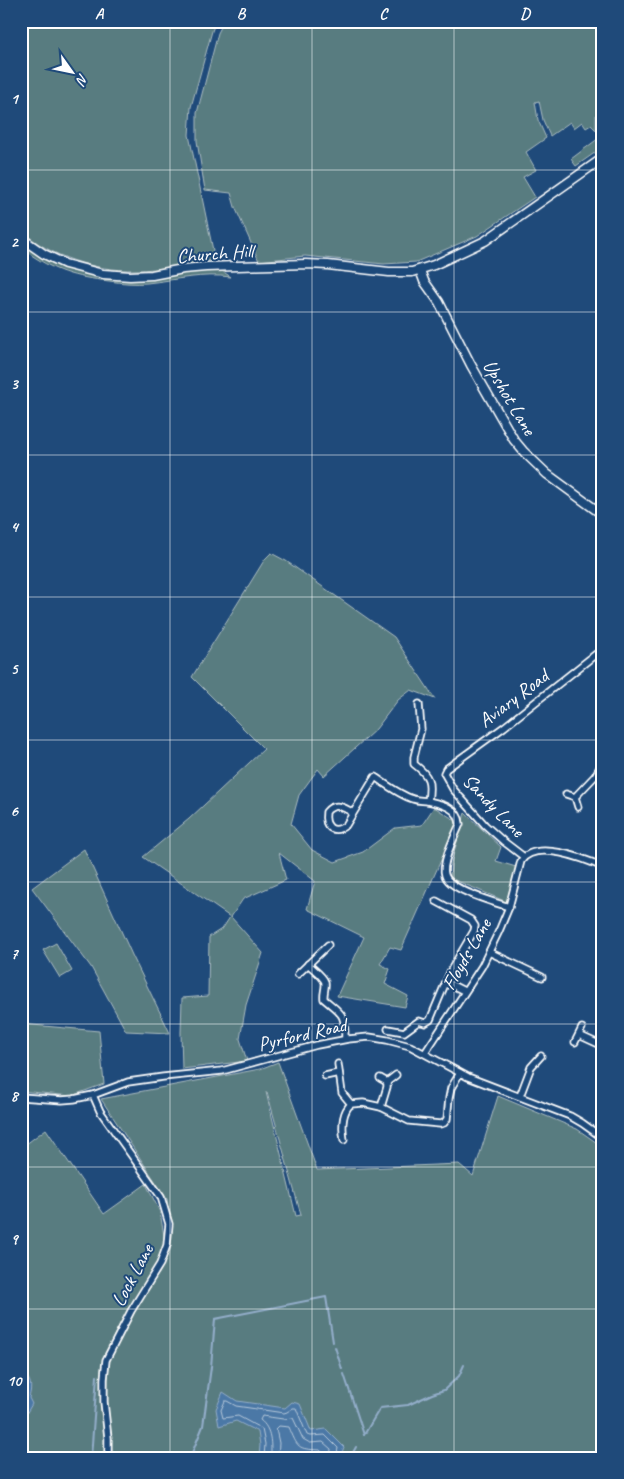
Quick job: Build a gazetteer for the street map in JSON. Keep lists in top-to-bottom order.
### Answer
{
  "streets": {
    "main road": ["Church Hill", "Upshot Lane"],
    "street": [
      "Aviary Road",
      "Sandy Lane",
      "Floyds Lane",
      "Pyrford Road",
      "Lock Lane"
    ]
  },
  "crossings": [
    ["Church Hill", "Upshot Lane"],
    ["Aviary Road", "Sandy Lane"],
    ["Sandy Lane", "Floyds Lane"],
    ["Floyds Lane", "Pyrford Road"],
    ["Pyrford Road", "Lock Lane"]
  ],
  "north": "bottom right",
  "grid": {
    "columns": [
      "A",
      "B",
      "C",
      "D"
    ],
    "rows": [
      "1",
      "2",
      "3",
      "4",
      "5",
      "6",
      "7",
      "8",
      "9",
      "10"
    ]
  }
}
